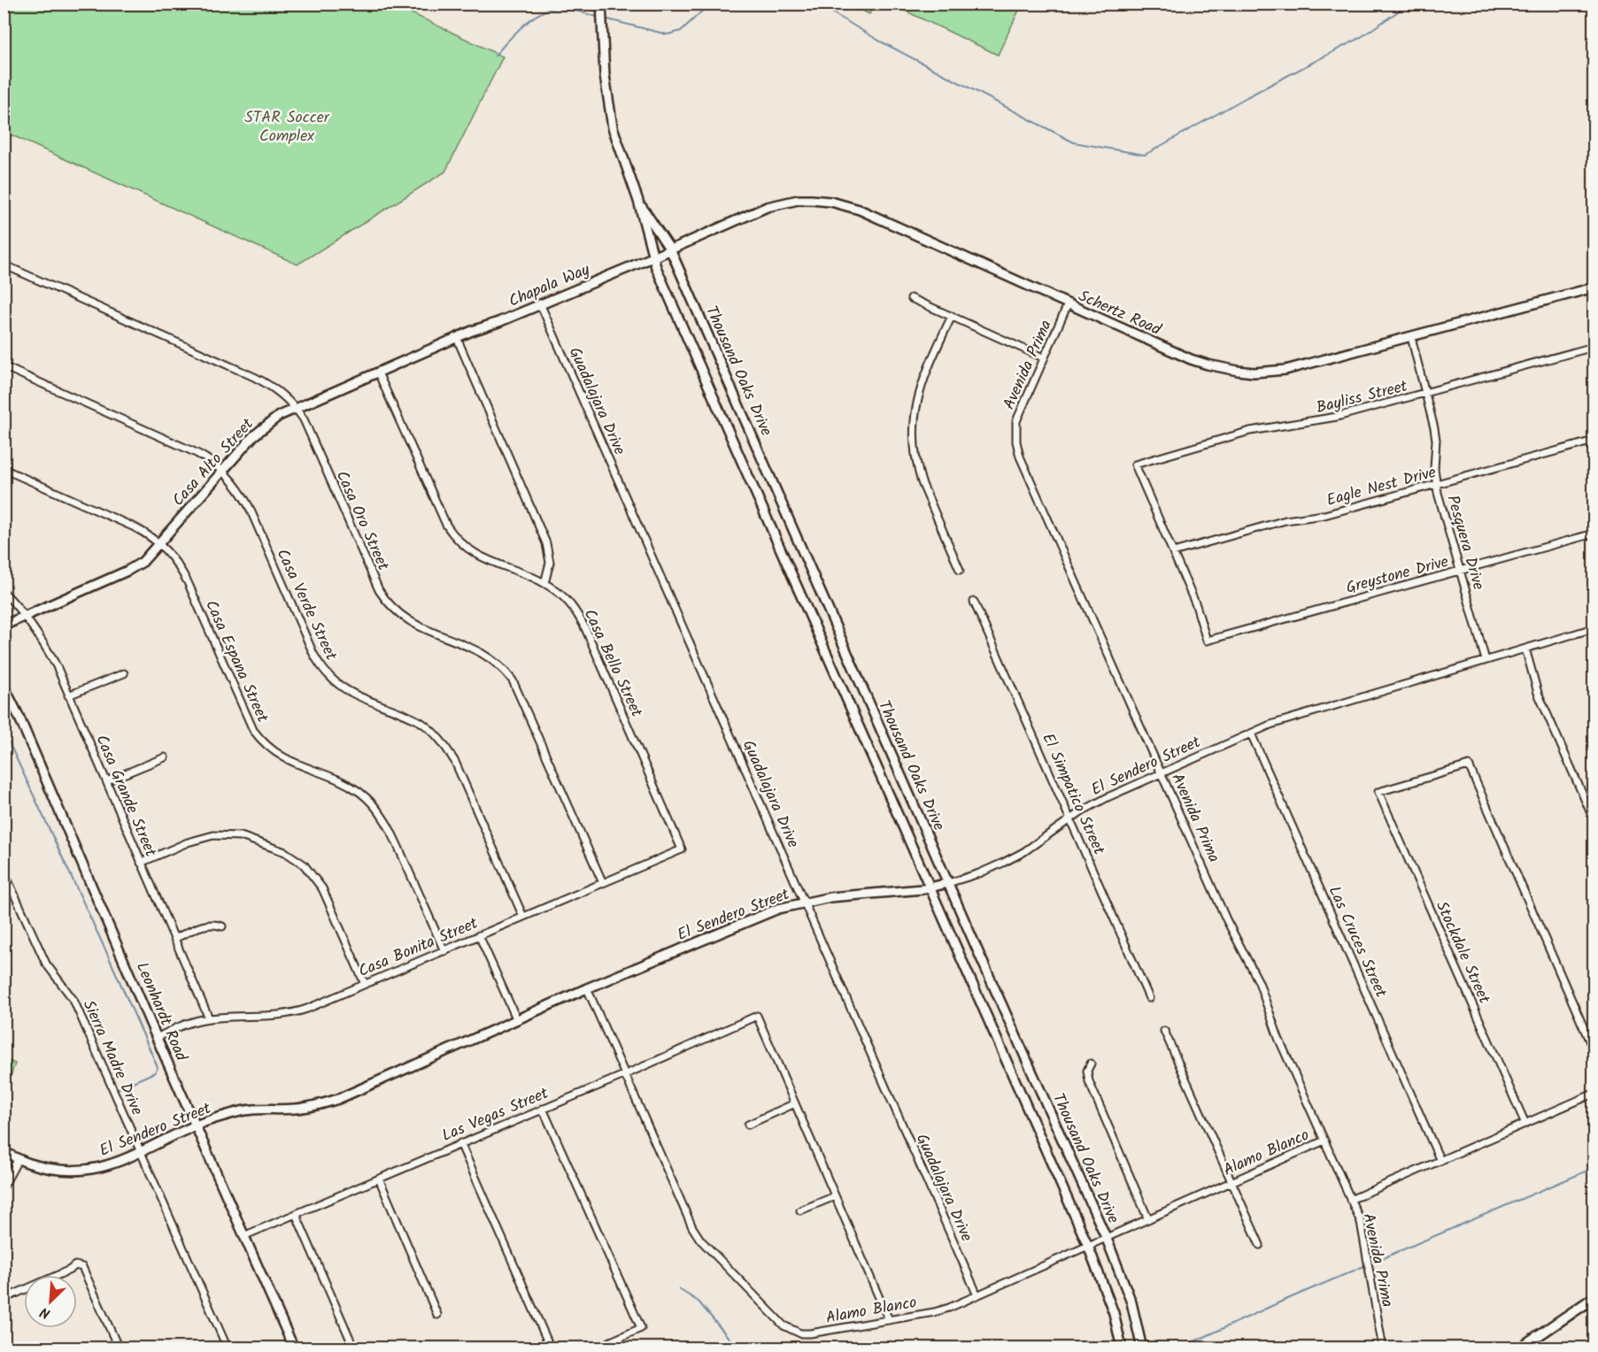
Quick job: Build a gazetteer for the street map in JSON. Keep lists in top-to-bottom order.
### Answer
{
  "streets": {
    "street": [
      "Chapala Way",
      "Schertz Road",
      "Avenida Prima",
      "Thousand Oaks Drive",
      "Bayliss Street",
      "Guadalajara Drive",
      "Casa Alto Street",
      "Eagle Nest Drive",
      "Casa Oro Street",
      "Pesquera Drive",
      "Greystone Drive",
      "Casa Verde Street",
      "Casa Espana Street",
      "Casa Bello Street",
      "El Sendero Street",
      "El Simpatico Street",
      "Casa Grande Street",
      "Las Cruces Street",
      "Casa Bonita Street",
      "Stockdale Street",
      "Leonhardt Road",
      "Sierra Madre Drive",
      "Las Vegas Street",
      "Alamo Blanco"
    ]
  },
  "crossings": [
    ["Chapala Way", "Schertz Road"],
    ["Chapala Way", "Thousand Oaks Drive"],
    ["Chapala Way", "Guadalajara Drive"],
    ["Chapala Way", "Casa Alto Street"],
    ["Schertz Road", "Avenida Prima"],
    ["Schertz Road", "Thousand Oaks Drive"],
    ["Schertz Road", "Pesquera Drive"],
    ["Avenida Prima", "El Sendero Street"],
    ["Avenida Prima", "Alamo Blanco"],
    ["Thousand Oaks Drive", "El Sendero Street"],
    ["Thousand Oaks Drive", "Alamo Blanco"],
    ["Bayliss Street", "Eagle Nest Drive"],
    ["Bayliss Street", "Pesquera Drive"],
    ["Bayliss Street", "Greystone Drive"],
    ["Guadalajara Drive", "El Sendero Street"],
    ["Guadalajara Drive", "Alamo Blanco"],
    ["Casa Alto Street", "Casa Oro Street"],
    ["Casa Alto Street", "Casa Verde Street"],
    ["Casa Alto Street", "Casa Espana Street"],
    ["Casa Alto Street", "Casa Bello Street"],
    ["Casa Alto Street", "Casa Grande Street"],
    ["Eagle Nest Drive", "Pesquera Drive"],
    ["Eagle Nest Drive", "Greystone Drive"],
    ["Casa Oro Street", "Casa Bonita Street"],
    ["Pesquera Drive", "Greystone Drive"],
    ["Pesquera Drive", "El Sendero Street"],
    ["Casa Verde Street", "Casa Bonita Street"],
    ["Casa Espana Street", "Casa Bonita Street"],
    ["Casa Bello Street", "Casa Bonita Street"],
    ["El Sendero Street", "El Simpatico Street"],
    ["El Sendero Street", "Las Cruces Street"],
    ["El Sendero Street", "Leonhardt Road"],
    ["El Sendero Street", "Sierra Madre Drive"],
    ["El Sendero Street", "Alamo Blanco"],
    ["Casa Grande Street", "Casa Bonita Street"],
    ["Casa Bonita Street", "Leonhardt Road"],
    ["Leonhardt Road", "Las Vegas Street"],
    ["Las Vegas Street", "Alamo Blanco"]
  ],
  "parks": ["STAR Soccer Complex"],
  "north": "bottom left"
}
